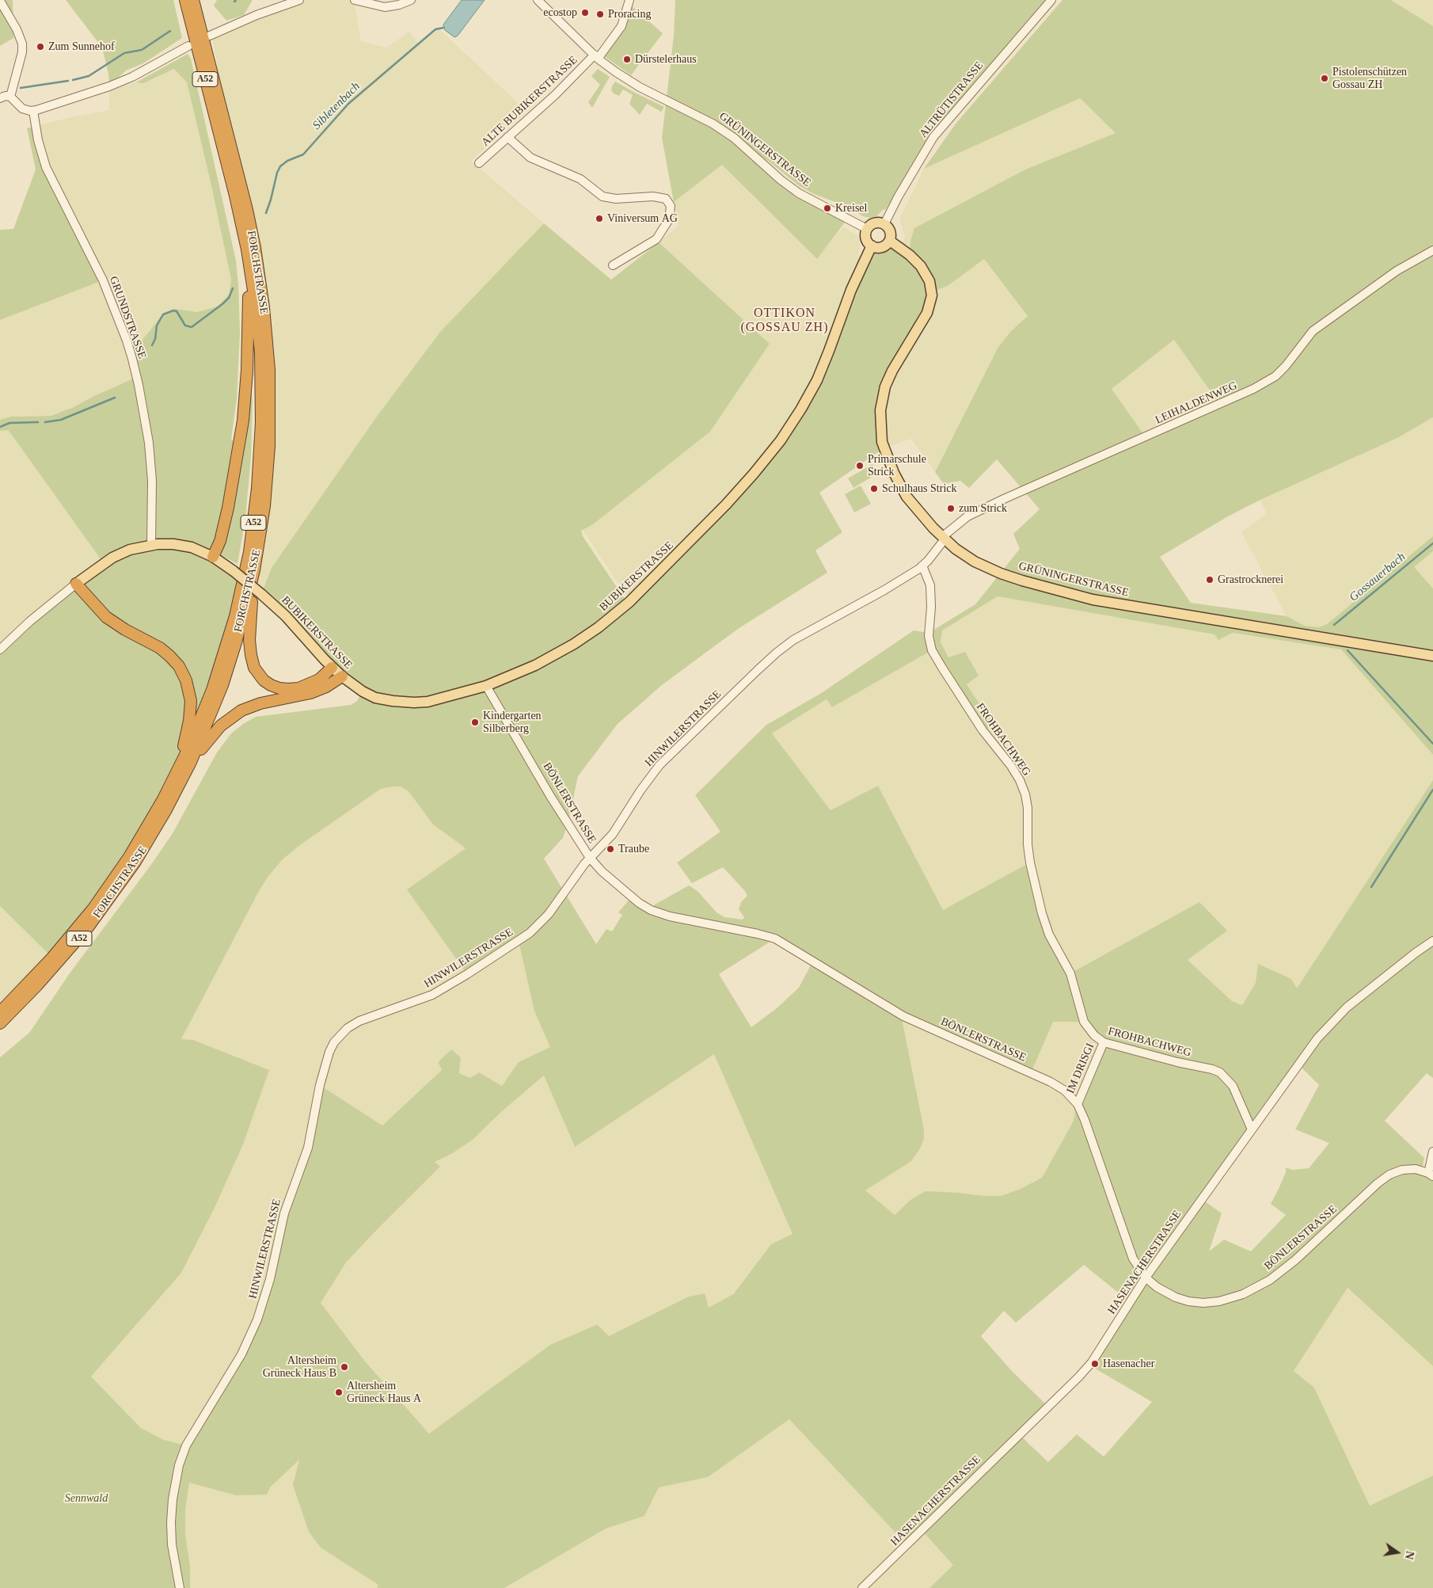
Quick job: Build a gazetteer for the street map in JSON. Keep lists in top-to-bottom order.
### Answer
{
  "streets": {
    "highway": ["A52", "FORCHSTRASSE"],
    "main road": ["GRÜNINGERSTRASSE", "BUBIKERSTRASSE"],
    "street": [
      "ALTRÜTISTRASSE",
      "ALTE BUBIKERSTRASSE",
      "GRUNDSTRASSE",
      "LEIHALDENWEG",
      "HINWILERSTRASSE",
      "FROHBACHWEG",
      "BÖNLERSTRASSE",
      "IM DRISGI",
      "HASENACHERSTRASSE"
    ]
  },
  "crossings": [
    ["ALTRÜTISTRASSE", "GRÜNINGERSTRASSE"],
    ["ALTRÜTISTRASSE", "BUBIKERSTRASSE"],
    ["ALTE BUBIKERSTRASSE", "GRÜNINGERSTRASSE"],
    ["GRÜNINGERSTRASSE", "LEIHALDENWEG"],
    ["GRÜNINGERSTRASSE", "BUBIKERSTRASSE"],
    ["GRÜNINGERSTRASSE", "HINWILERSTRASSE"],
    ["GRUNDSTRASSE", "BUBIKERSTRASSE"],
    ["LEIHALDENWEG", "HINWILERSTRASSE"],
    ["BUBIKERSTRASSE", "BÖNLERSTRASSE"],
    ["HINWILERSTRASSE", "FROHBACHWEG"],
    ["HINWILERSTRASSE", "BÖNLERSTRASSE"],
    ["FROHBACHWEG", "IM DRISGI"],
    ["FROHBACHWEG", "HASENACHERSTRASSE"],
    ["BÖNLERSTRASSE", "IM DRISGI"],
    ["BÖNLERSTRASSE", "HASENACHERSTRASSE"]
  ],
  "districts": ["OTTIKON (GOSSAU ZH)"],
  "water": ["Sibletenbach", "Gossauerbach"],
  "parks": ["Sennwald"],
  "places": [
    "ecostop",
    "Proracing",
    "Zum Sunnehof",
    "Dürstelerhaus",
    "Pistolenschützen Gossau ZH",
    "Kreisel",
    "Viniversum AG",
    "Primarschule Strick",
    "Schulhaus Strick",
    "zum Strick",
    "Grastrocknerei",
    "Kindergarten Silberberg",
    "Traube",
    "Hasenacher",
    "Altersheim Grüneck Haus B",
    "Altersheim Grüneck Haus A"
  ],
  "north": "right"
}
